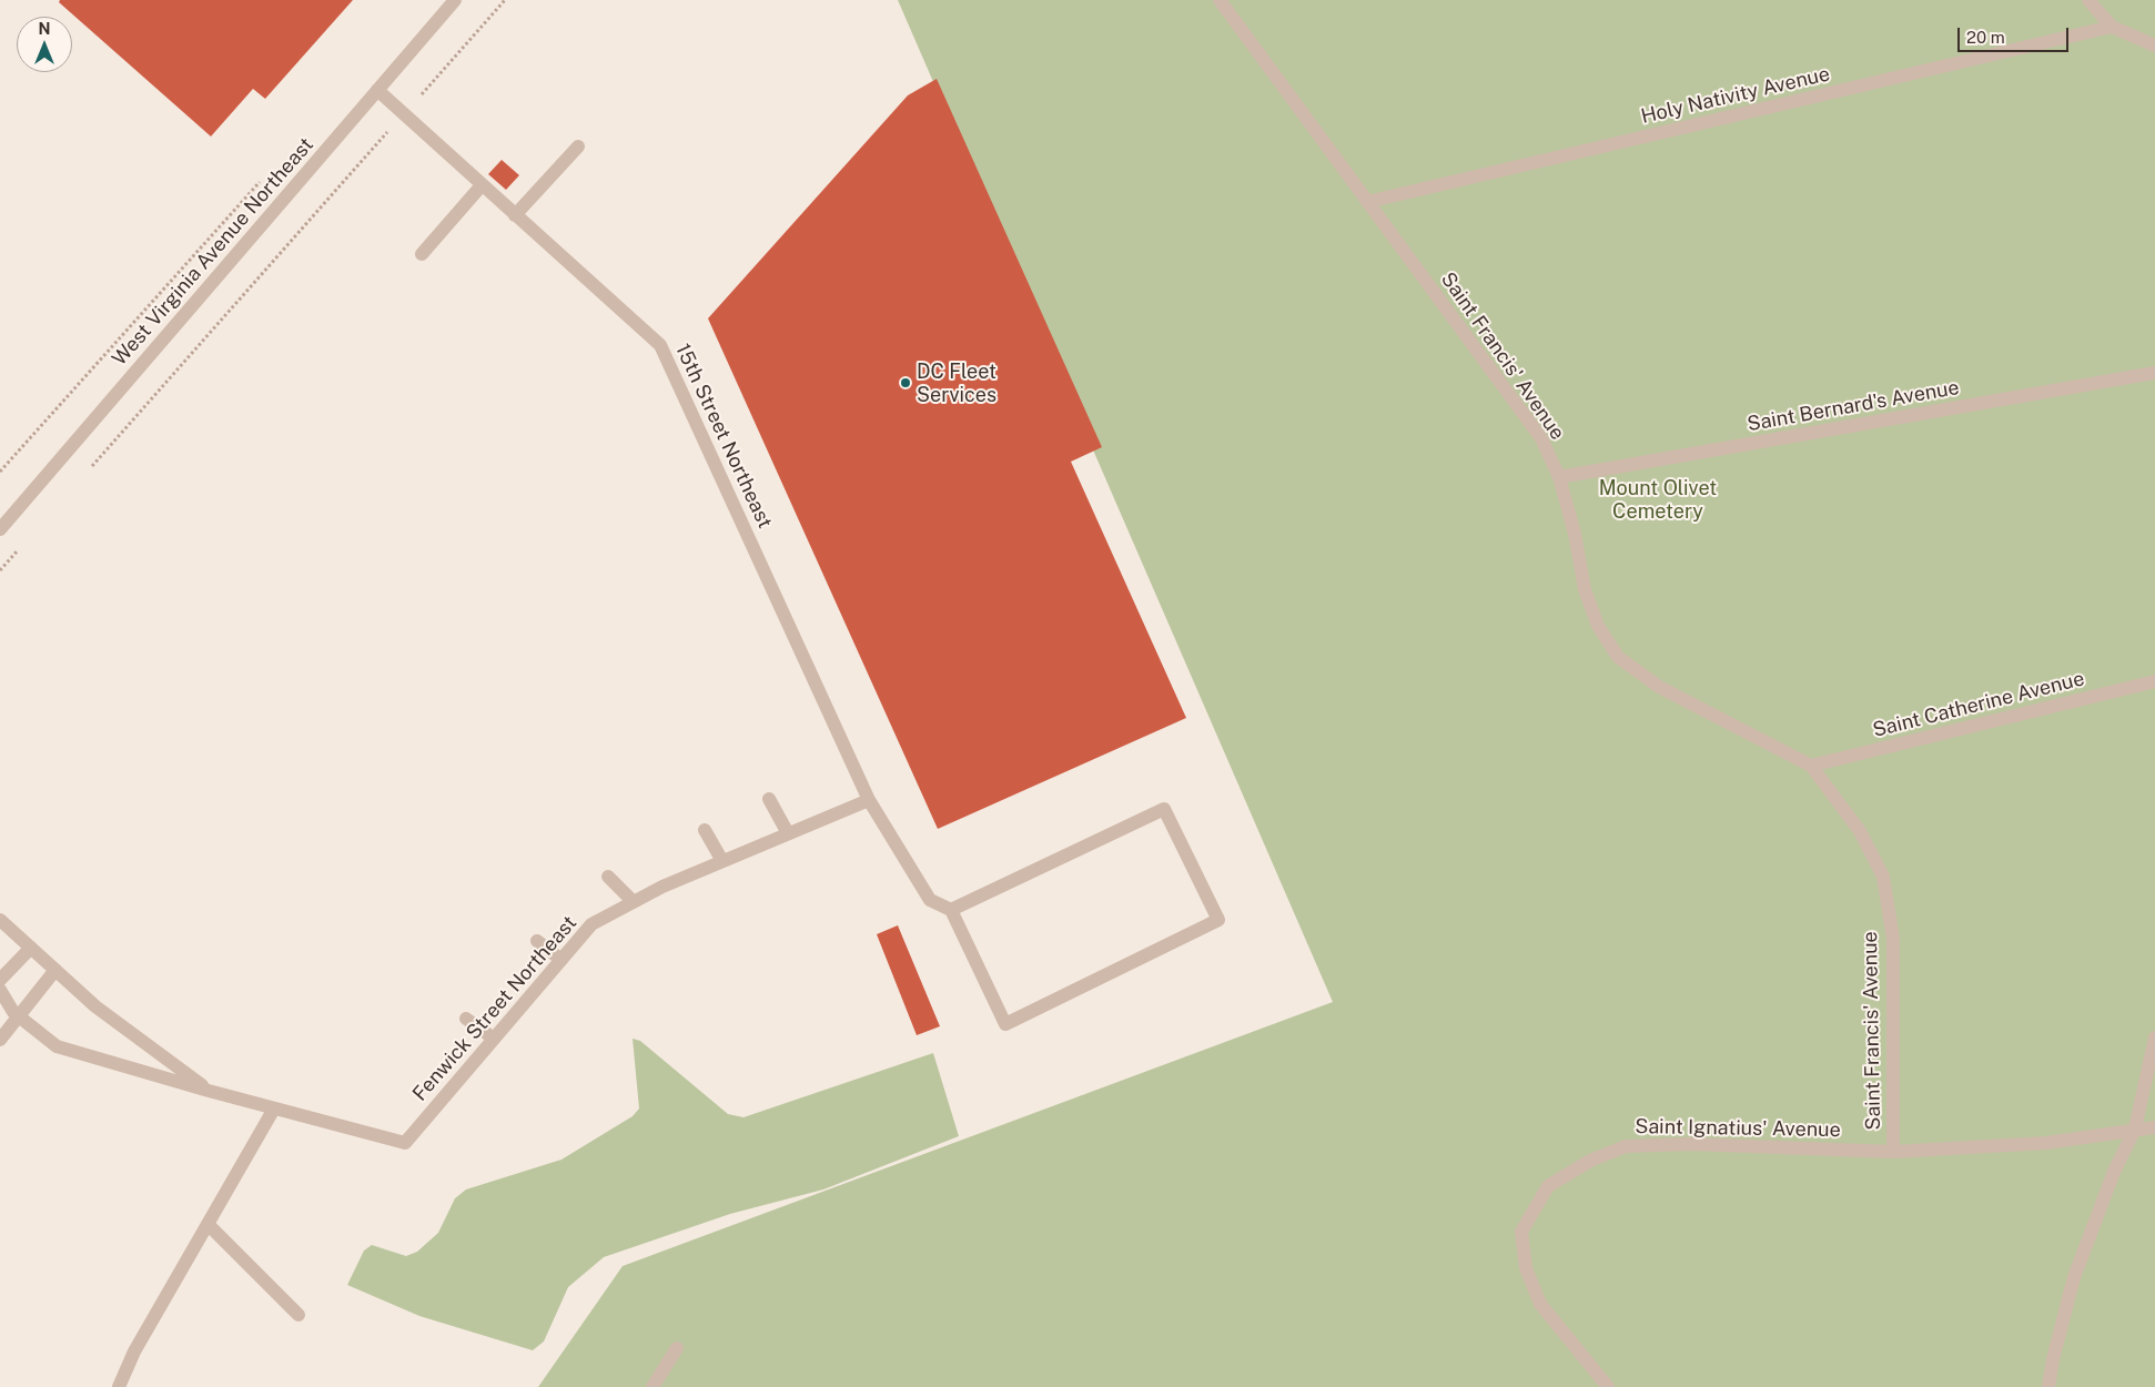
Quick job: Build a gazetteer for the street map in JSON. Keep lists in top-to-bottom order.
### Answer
{
  "streets": {
    "street": [
      "Holy Nativity Avenue",
      "West Virginia Avenue Northeast",
      "Saint Francis' Avenue",
      "Saint Bernard's Avenue",
      "15th Street Northeast",
      "Saint Catherine Avenue",
      "Fenwick Street Northeast",
      "Saint Ignatius' Avenue"
    ]
  },
  "crossings": [
    ["Holy Nativity Avenue", "Saint Francis' Avenue"],
    ["West Virginia Avenue Northeast", "15th Street Northeast"],
    ["Saint Francis' Avenue", "Saint Bernard's Avenue"],
    ["Saint Francis' Avenue", "Saint Catherine Avenue"],
    ["Saint Francis' Avenue", "Saint Ignatius' Avenue"],
    ["15th Street Northeast", "Fenwick Street Northeast"]
  ],
  "parks": ["Mount Olivet Cemetery"],
  "places": ["DC Fleet Services"],
  "scale_bar": "20 m",
  "north": "top"
}
